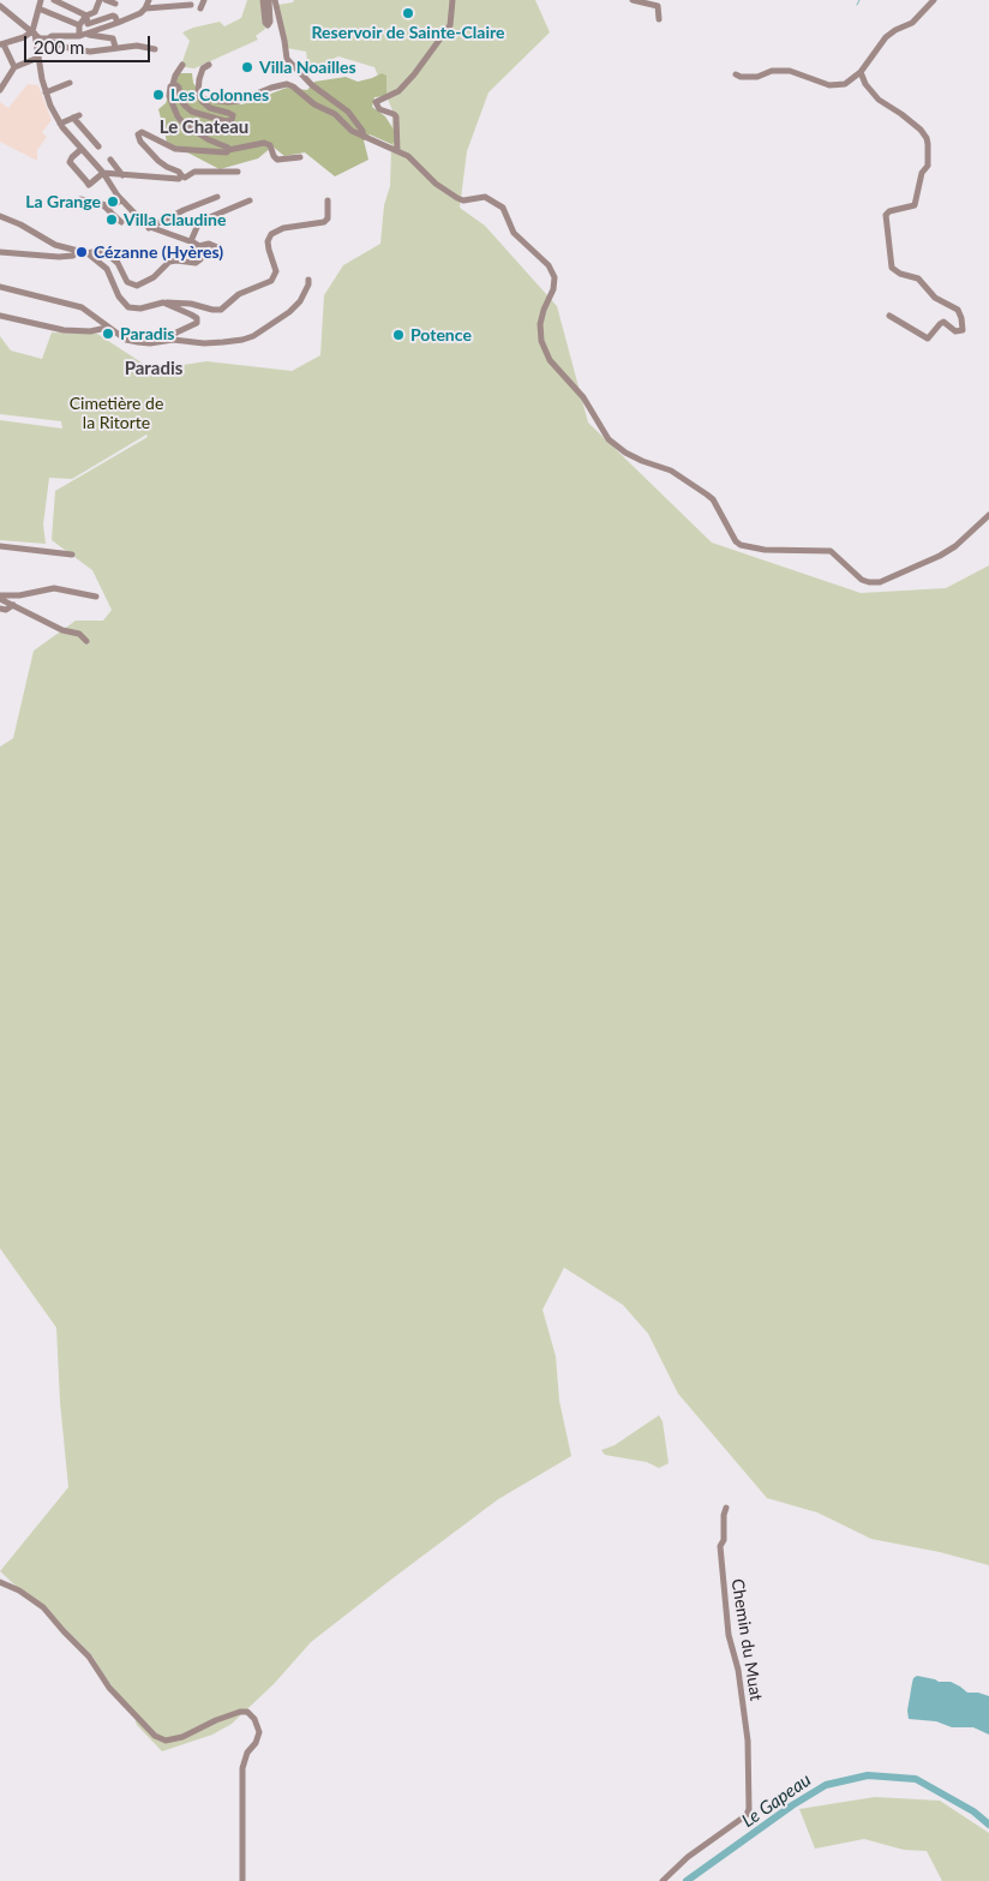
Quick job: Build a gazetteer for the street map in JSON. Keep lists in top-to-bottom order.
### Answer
{
  "streets": {
    "street": ["Chemin du Muat"]
  },
  "districts": ["Le Chateau", "Paradis"],
  "water": ["Le Gapeau"],
  "parks": ["Cimetière de la Ritorte"],
  "places": [
    "Reservoir de Sainte-Claire",
    "Villa Noailles",
    "Les Colonnes",
    "La Grange",
    "Villa Claudine",
    "Cézanne (Hyères)",
    "Paradis",
    "Potence"
  ],
  "scale_bar": "200 m"
}
